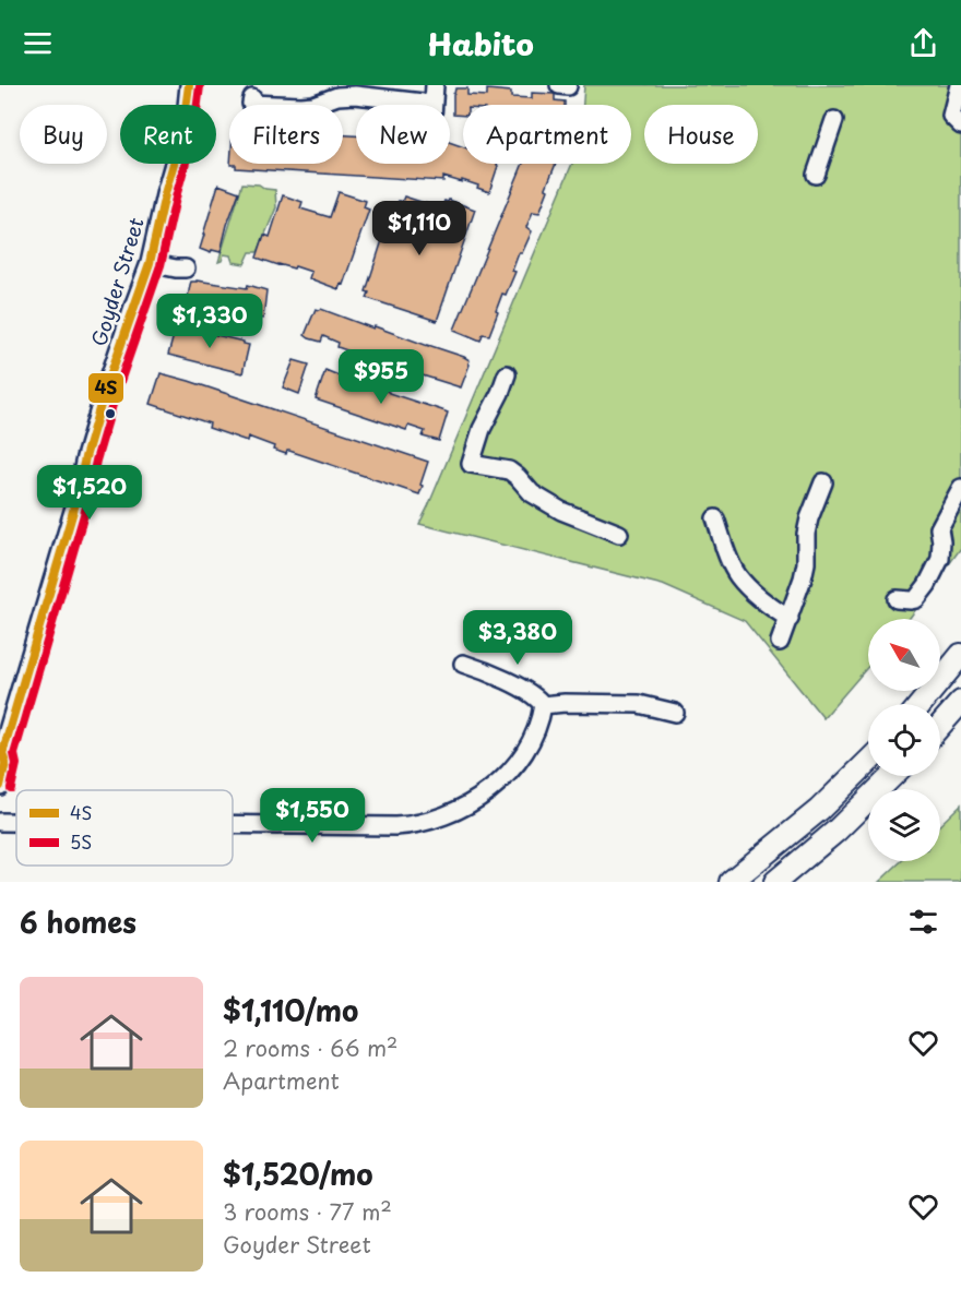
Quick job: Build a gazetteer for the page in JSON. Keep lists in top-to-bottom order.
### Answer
{
  "streets": {
    "street": ["Goyder Street"]
  },
  "lines": ["transit line 4S", "transit line 5S"],
  "legend": ["4S", "5S"],
  "north": "top left",
  "page": {
    "header": "Habito",
    "chip": [
      "Buy",
      "Rent",
      "Filters",
      "New",
      "Apartment",
      "House"
    ],
    "price": [
      "$1,110",
      "$1,330",
      "$955",
      "$1,520",
      "$3,380",
      "$1,550"
    ],
    "heading": "6 homes",
    "list": [
      {
        "name": "$1,110/mo",
        "note": "2 rooms · 66 m² · Apartment"
      },
      {
        "name": "$1,520/mo",
        "note": "3 rooms · 77 m² · Goyder Street"
      }
    ]
  }
}
